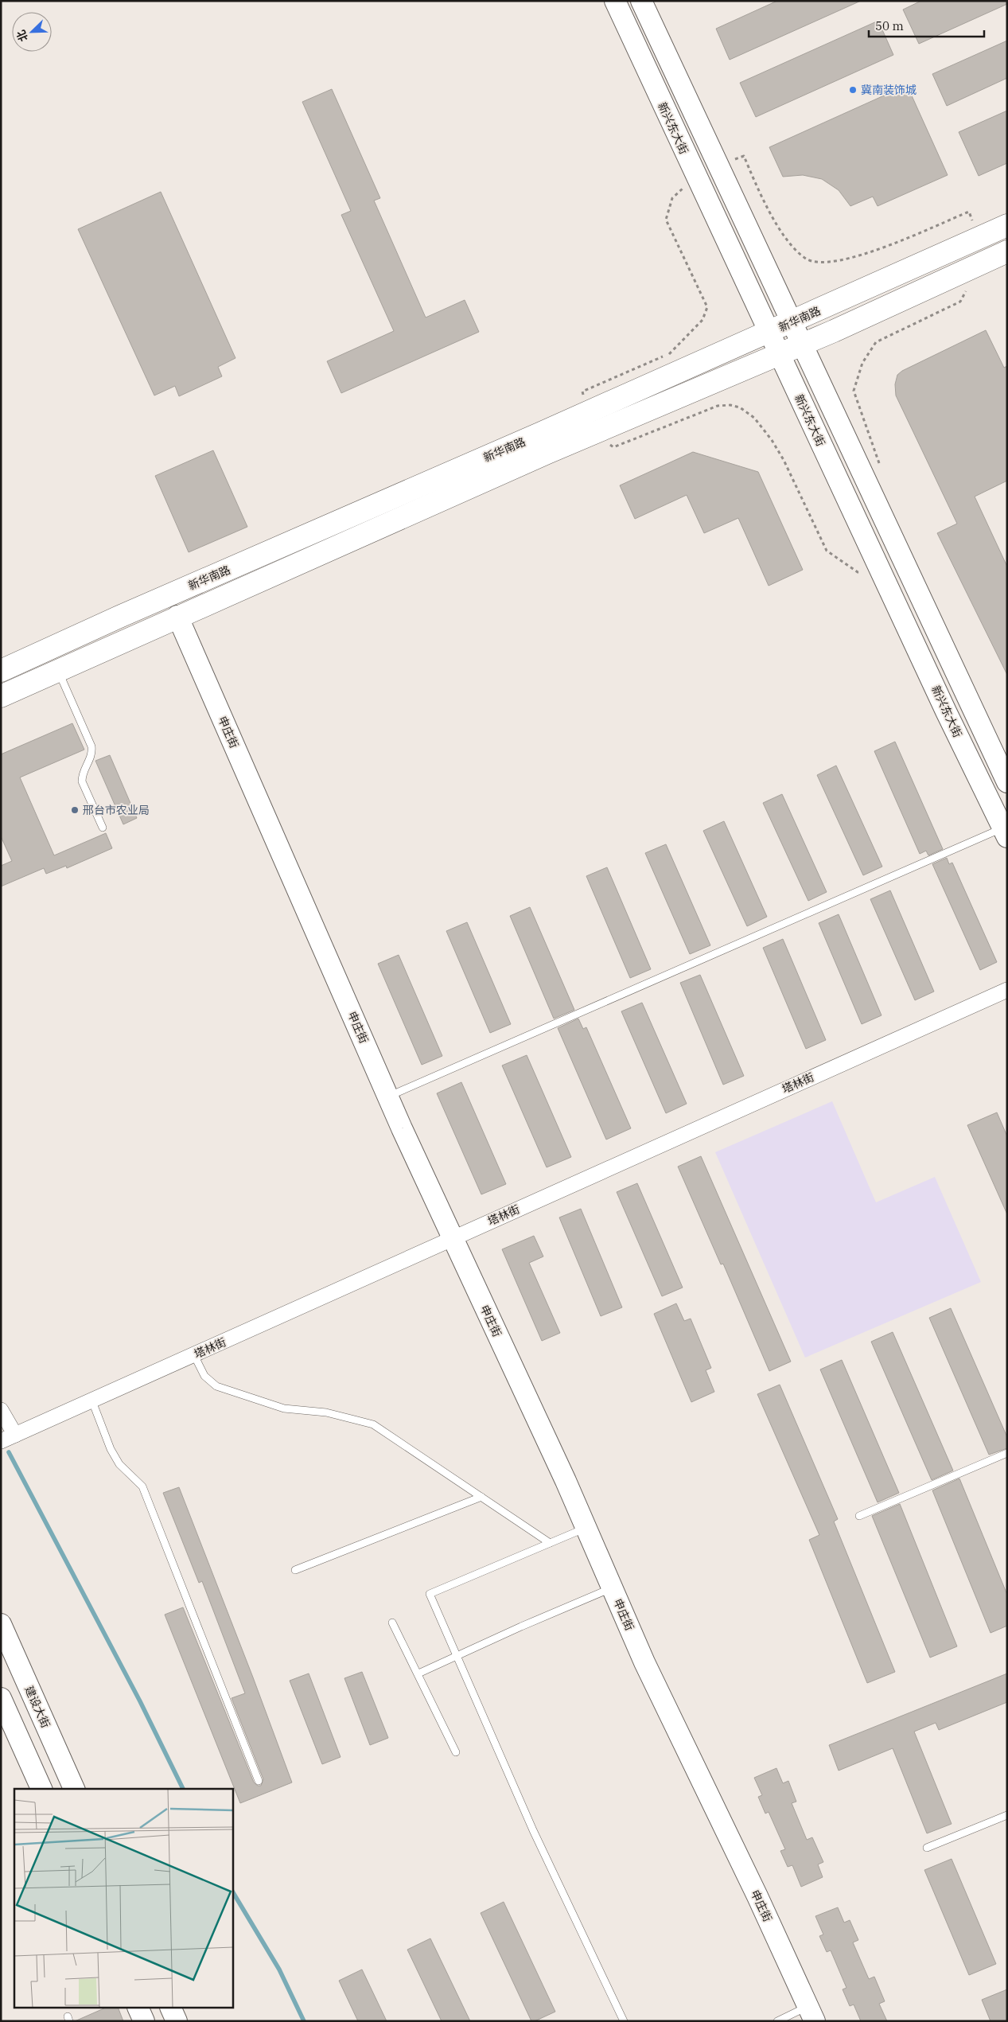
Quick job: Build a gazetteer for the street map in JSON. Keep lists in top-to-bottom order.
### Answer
{
  "streets": {
    "main road": ["新华南路"],
    "street": [
      "新兴东大街",
      "申庄街",
      "塔林街",
      "建设大街"
    ]
  },
  "crossings": [
    ["新兴东大街", "新华南路"],
    ["新华南路", "申庄街"],
    ["申庄街", "塔林街"]
  ],
  "places": ["冀南装饰城", "邢台市农业局"],
  "scale_bar": "50 m",
  "north": "bottom left"
}
